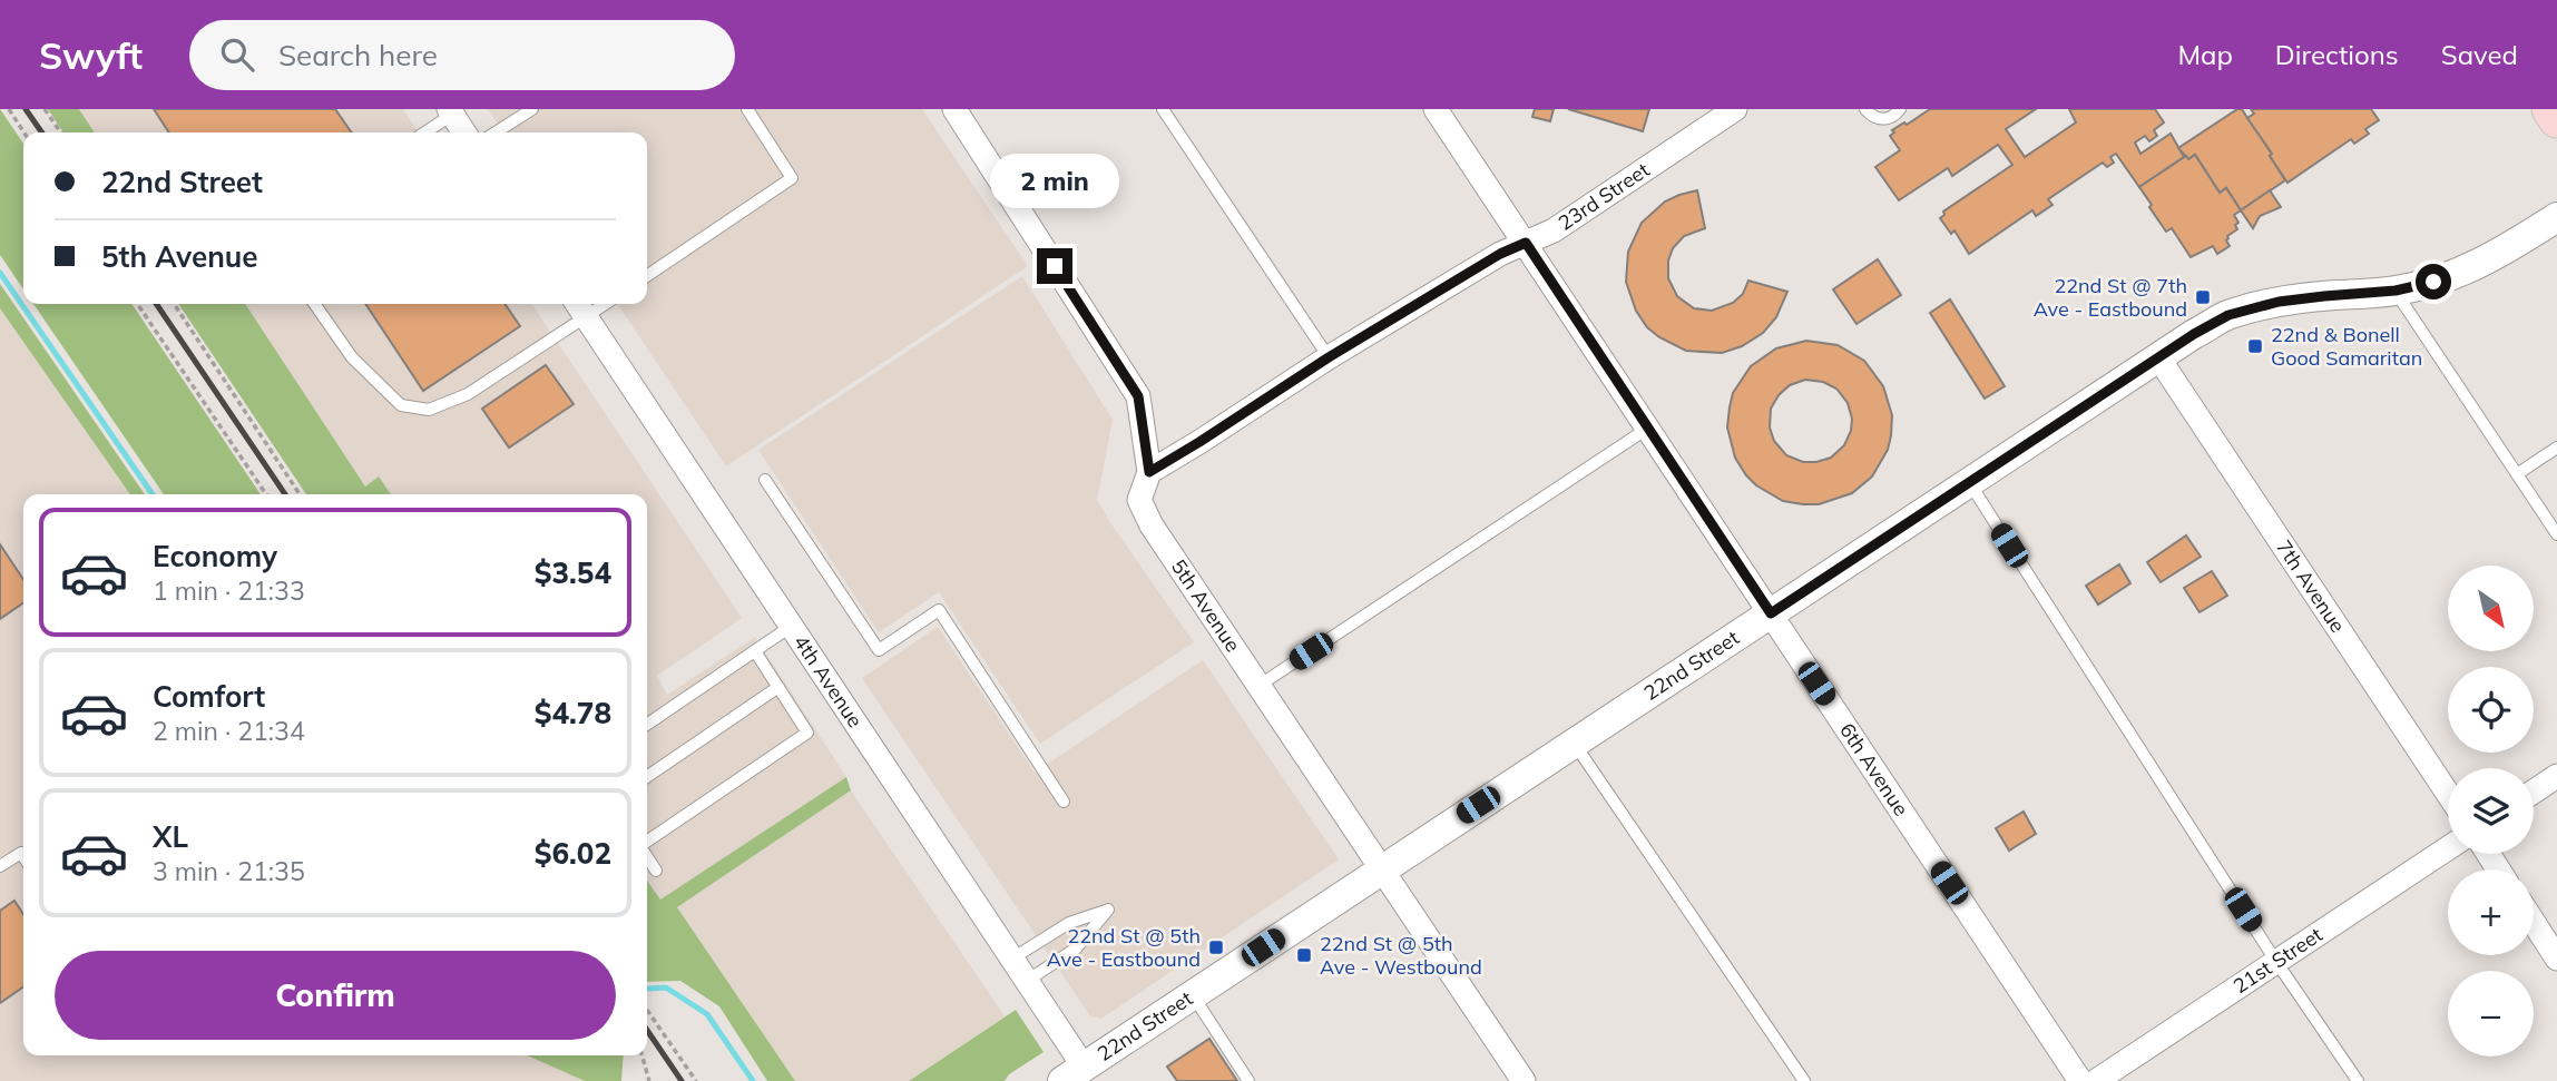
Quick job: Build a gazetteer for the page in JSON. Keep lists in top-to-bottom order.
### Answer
{
  "streets": {
    "street": [
      "23rd Street",
      "7th Avenue",
      "5th Avenue",
      "22nd Street",
      "4th Avenue",
      "6th Avenue",
      "21st Street"
    ]
  },
  "crossings": [
    ["23rd Street", "5th Avenue"],
    ["23rd Street", "6th Avenue"],
    ["7th Avenue", "22nd Street"],
    ["5th Avenue", "22nd Street"],
    ["22nd Street", "4th Avenue"],
    ["22nd Street", "6th Avenue"]
  ],
  "places": {
    "transit": [
      "22nd St @ 7th Ave - Eastbound",
      "22nd & Bonell Good Samaritan",
      "22nd St @ 5th Ave - Eastbound",
      "22nd St @ 5th Ave - Westbound"
    ]
  },
  "north": "bottom right",
  "page": {
    "header": "Swyft",
    "search": "Search here",
    "nav": ["Map", "Directions", "Saved"],
    "banner": ["22nd Street", "5th Avenue"],
    "bubble": "2 min",
    "list": [
      {
        "name": "Economy",
        "note": "1 min · 21:33",
        "value": "$3.54"
      },
      {
        "name": "Comfort",
        "note": "2 min · 21:34",
        "value": "$4.78"
      },
      {
        "name": "XL",
        "note": "3 min · 21:35",
        "value": "$6.02"
      }
    ],
    "map_buttons": ["+", "−"],
    "buttons": "Confirm"
  }
}
